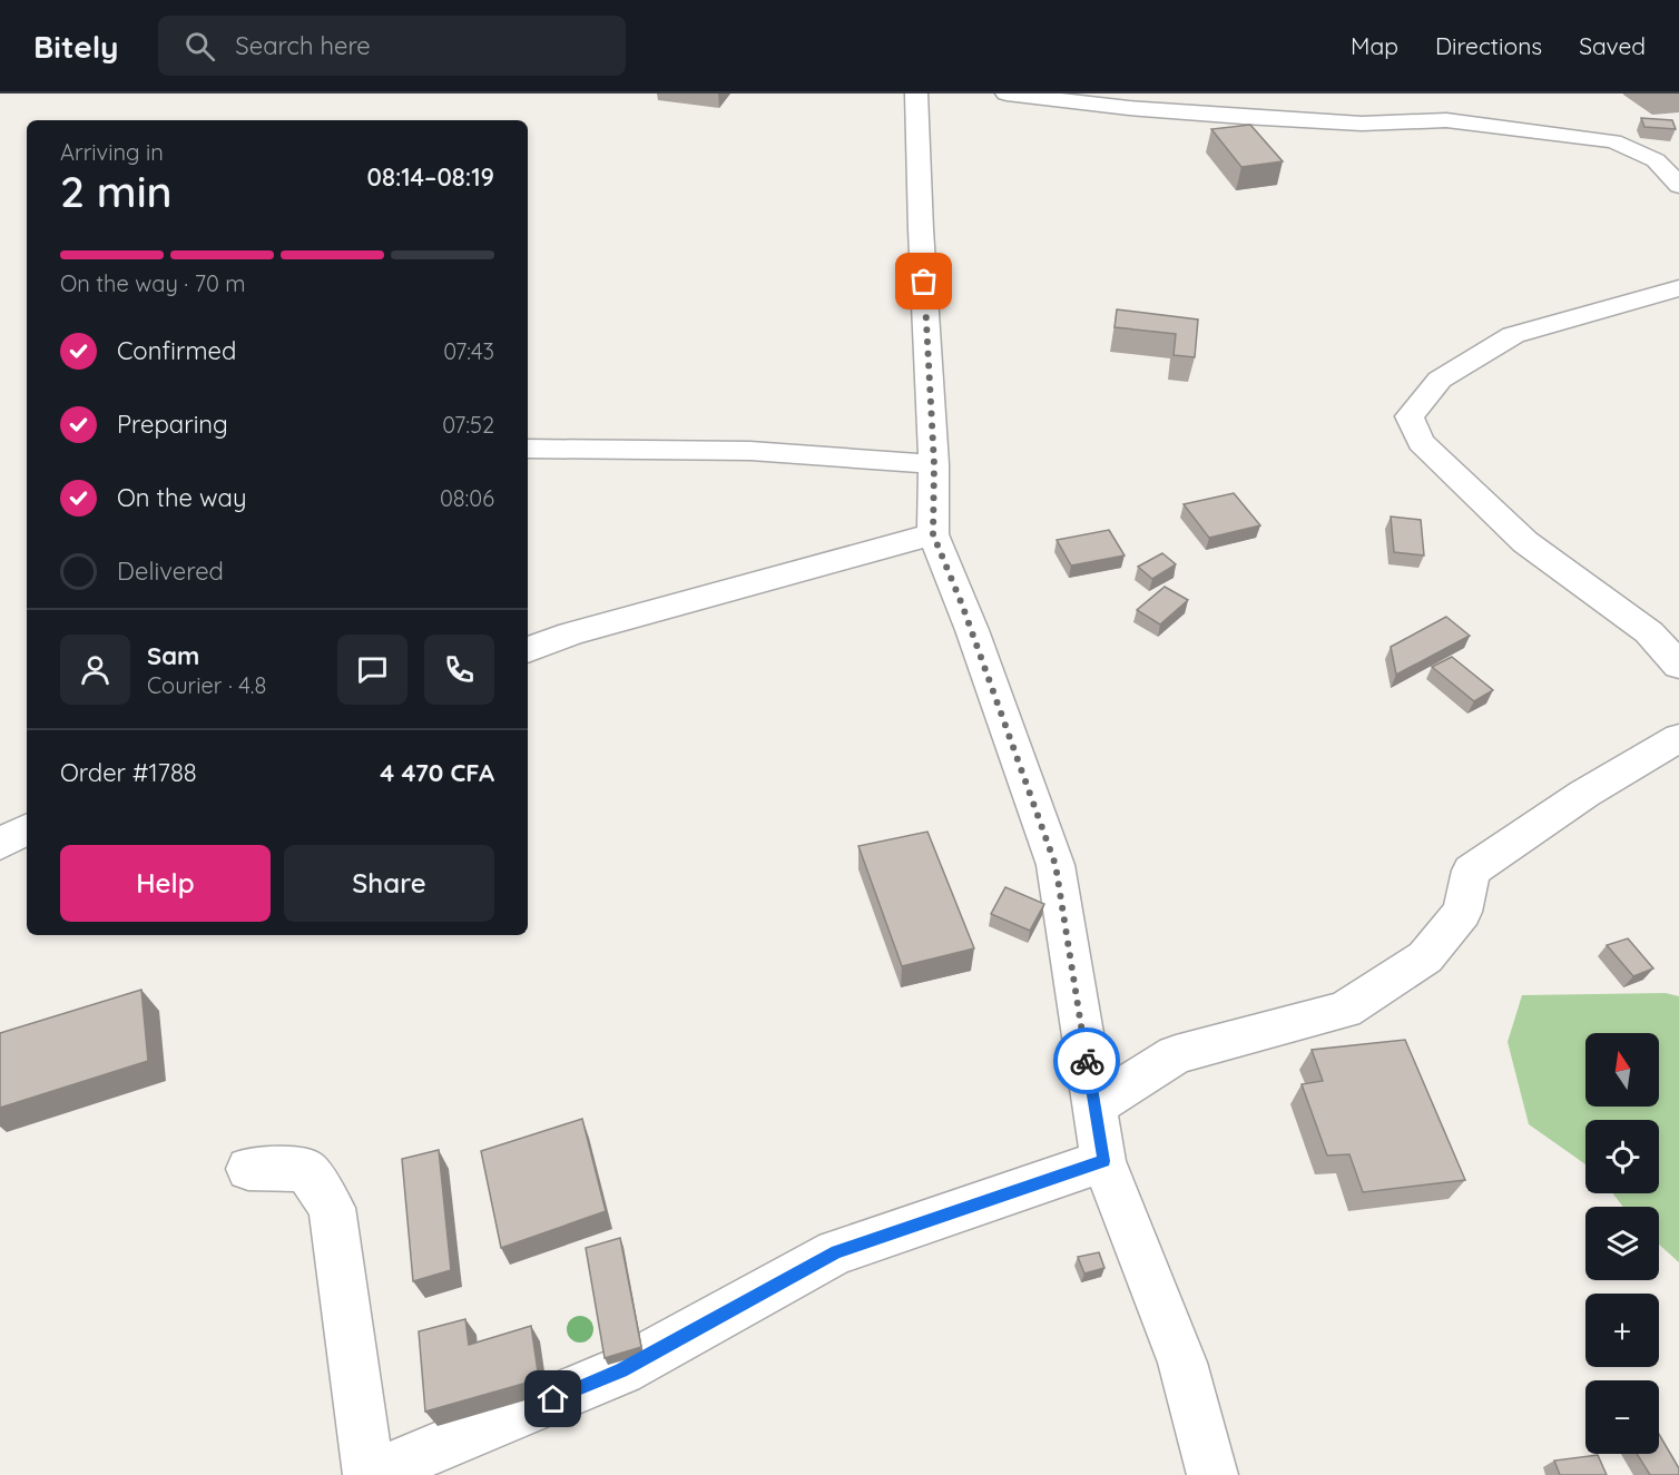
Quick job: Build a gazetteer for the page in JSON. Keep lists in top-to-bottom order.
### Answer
{
  "north": "top",
  "page": {
    "header": "Bitely",
    "search": "Search here",
    "nav": ["Map", "Directions", "Saved"],
    "heading": ["2 min", "Arriving in", "08:14–08:19"],
    "panel": [
      "Sam",
      "Courier · 4.8",
      "Order #1788",
      "4 470 CFA"
    ],
    "bar": "On the way · 70 m",
    "list": [
      ["Confirmed", "07:43"],
      ["Preparing", "07:52"],
      ["On the way", "08:06"],
      "Delivered"
    ],
    "buttons": ["Help", "Share"],
    "map_buttons": ["+", "−"]
  }
}
